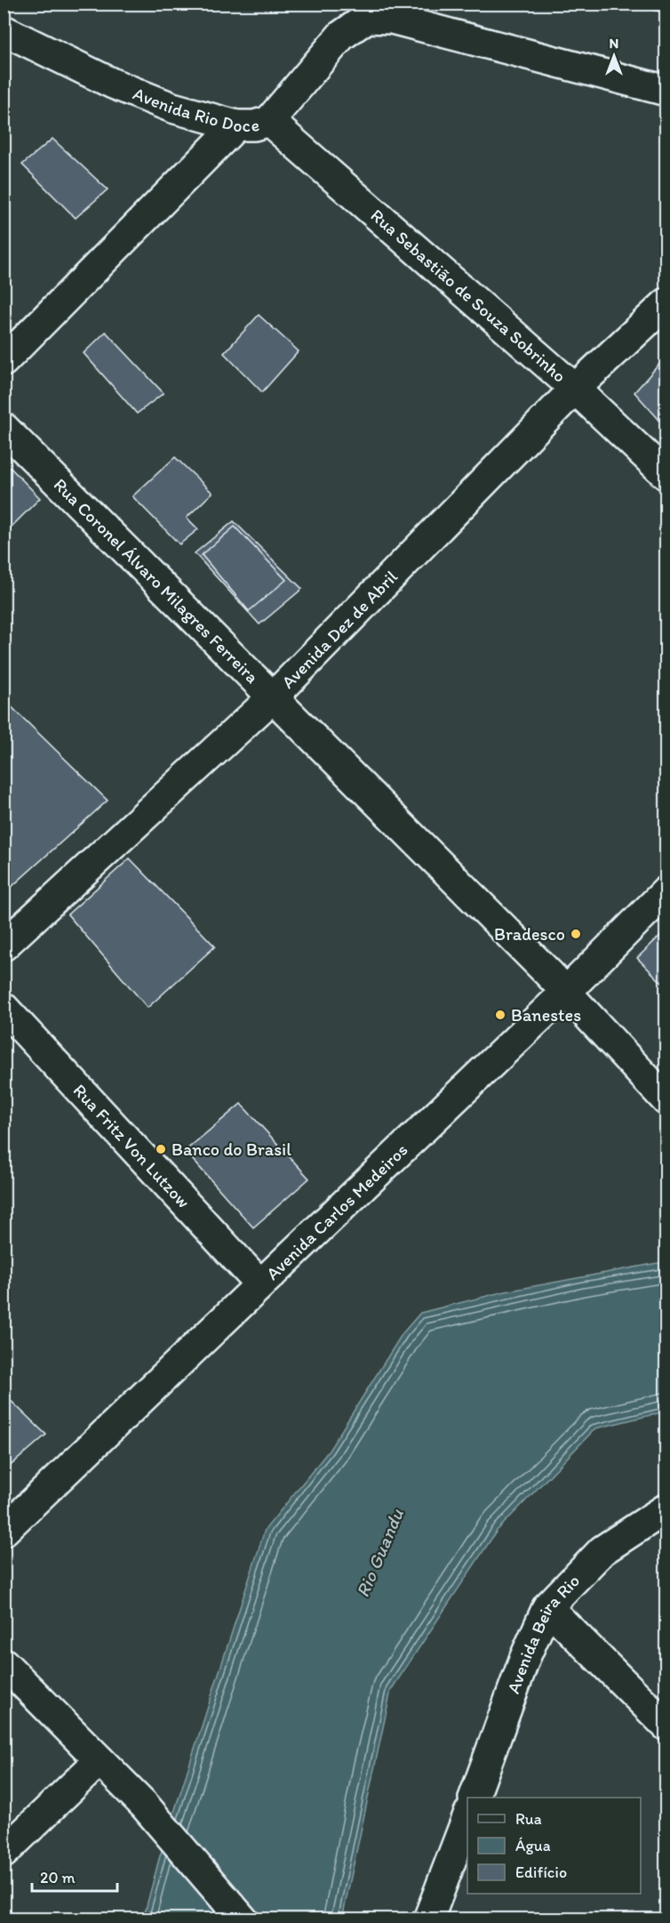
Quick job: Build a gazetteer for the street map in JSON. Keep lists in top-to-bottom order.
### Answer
{
  "streets": {
    "street": [
      "Avenida Rio Doce",
      "Rua Sebastião de Souza Sobrinho",
      "Rua Coronel Álvaro Milagres Ferreira",
      "Avenida Dez de Abril",
      "Rua Fritz Von Lutzow",
      "Avenida Carlos Medeiros",
      "Avenida Beira Rio"
    ]
  },
  "crossings": [
    ["Avenida Rio Doce", "Rua Sebastião de Souza Sobrinho"],
    ["Rua Sebastião de Souza Sobrinho", "Avenida Dez de Abril"],
    ["Rua Coronel Álvaro Milagres Ferreira", "Avenida Dez de Abril"],
    ["Rua Coronel Álvaro Milagres Ferreira", "Avenida Carlos Medeiros"],
    ["Rua Fritz Von Lutzow", "Avenida Carlos Medeiros"]
  ],
  "water": ["Rio Guandu"],
  "places": ["Bradesco", "Banestes", "Banco do Brasil"],
  "legend": ["Rua", "Água", "Edifício"],
  "scale_bar": "20 m",
  "north": "top"
}
